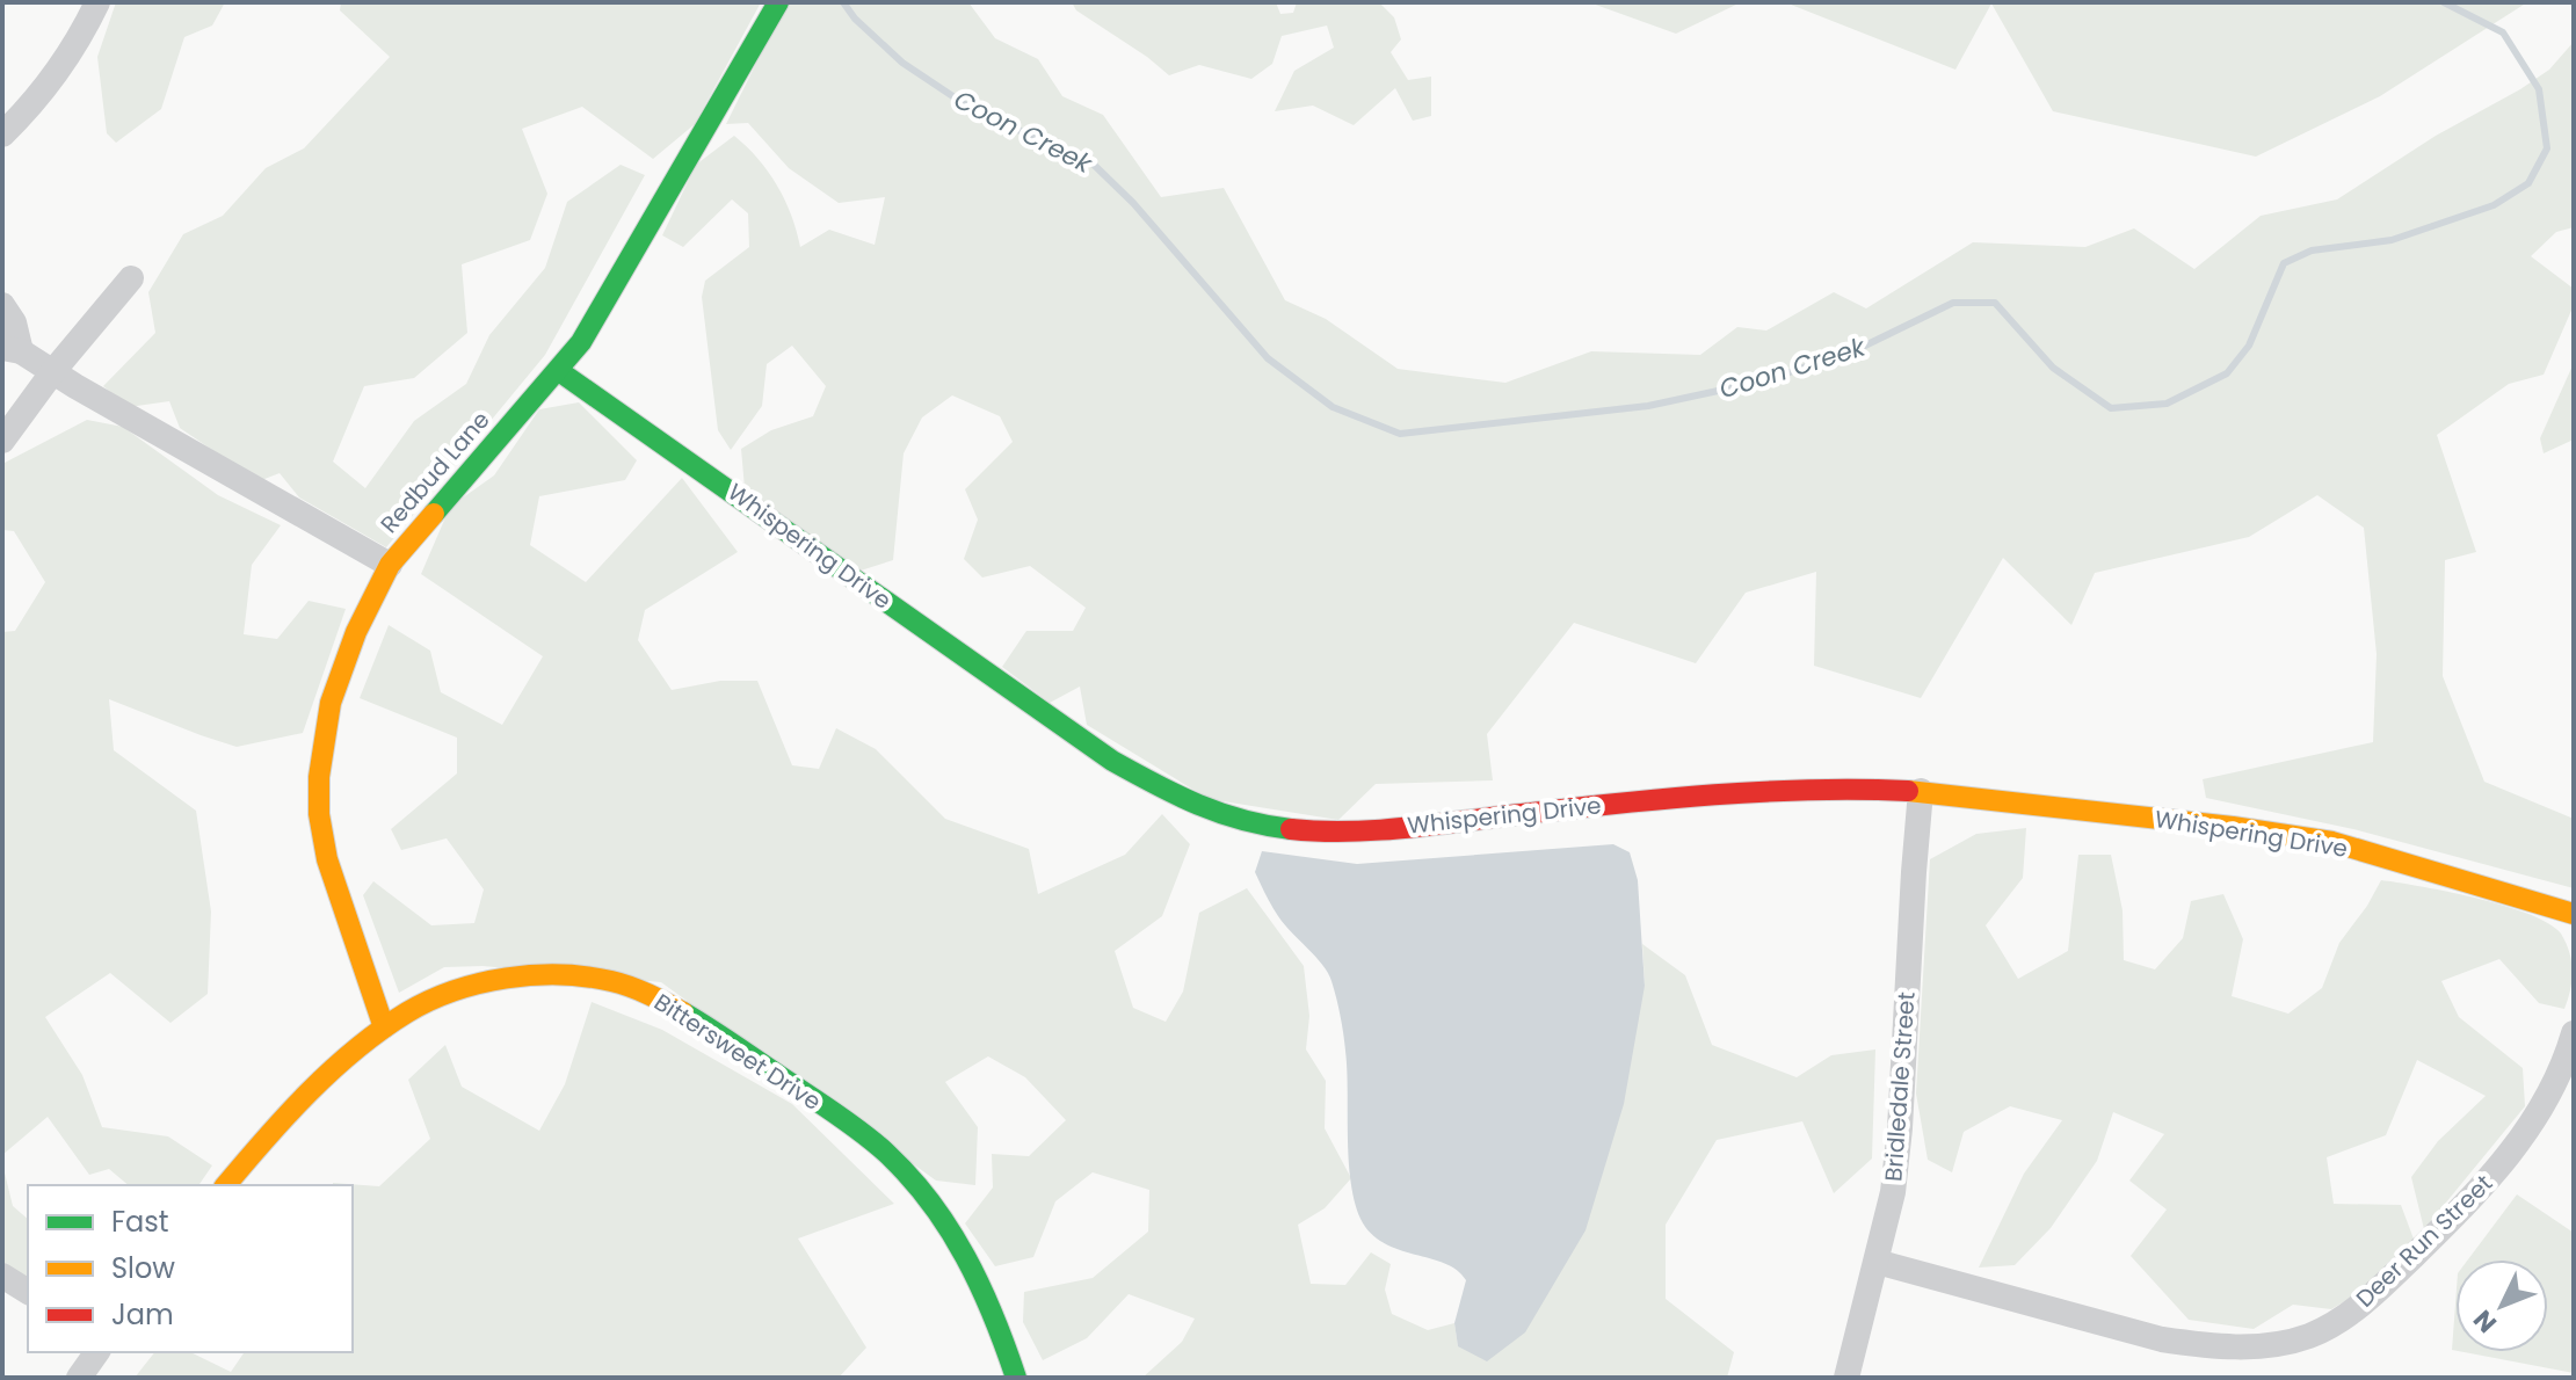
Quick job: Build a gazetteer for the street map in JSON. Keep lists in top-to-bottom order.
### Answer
{
  "streets": {
    "street": [
      "Redbud Lane",
      "Whispering Drive",
      "Bittersweet Drive",
      "Bridledale Street",
      "Deer Run Street"
    ]
  },
  "crossings": [
    ["Redbud Lane", "Whispering Drive"],
    ["Redbud Lane", "Bittersweet Drive"],
    ["Whispering Drive", "Bridledale Street"],
    ["Bridledale Street", "Deer Run Street"]
  ],
  "water": ["Coon Creek"],
  "legend": ["Fast", "Slow", "Jam"],
  "north": "bottom left"
}
